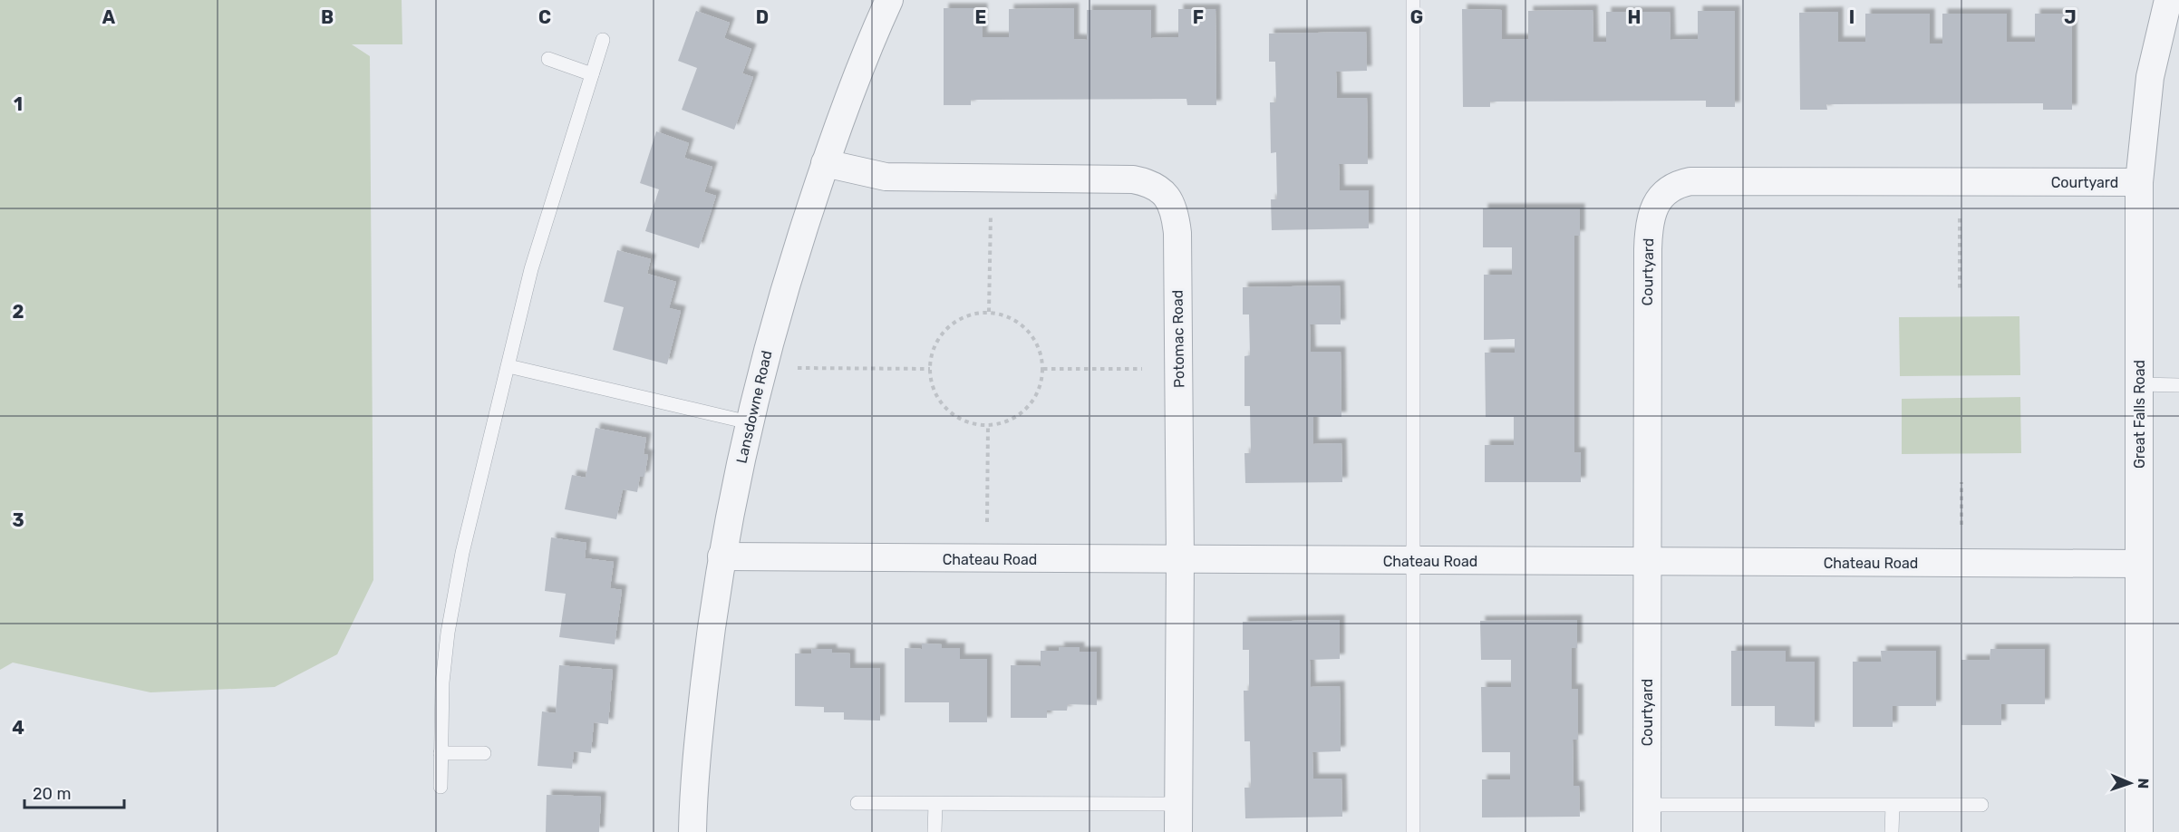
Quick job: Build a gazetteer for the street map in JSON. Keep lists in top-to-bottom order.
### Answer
{
  "streets": {
    "street": [
      "Courtyard",
      "Potomac Road",
      "Lansdowne Road",
      "Great Falls Road",
      "Chateau Road"
    ]
  },
  "crossings": [
    ["Courtyard", "Great Falls Road"],
    ["Courtyard", "Chateau Road"],
    ["Potomac Road", "Lansdowne Road"],
    ["Potomac Road", "Chateau Road"],
    ["Lansdowne Road", "Chateau Road"],
    ["Great Falls Road", "Chateau Road"]
  ],
  "scale_bar": "20 m",
  "north": "right",
  "grid": {
    "columns": [
      "A",
      "B",
      "C",
      "D",
      "E",
      "F",
      "G",
      "H",
      "I",
      "J"
    ],
    "rows": [
      "1",
      "2",
      "3",
      "4"
    ]
  }
}
